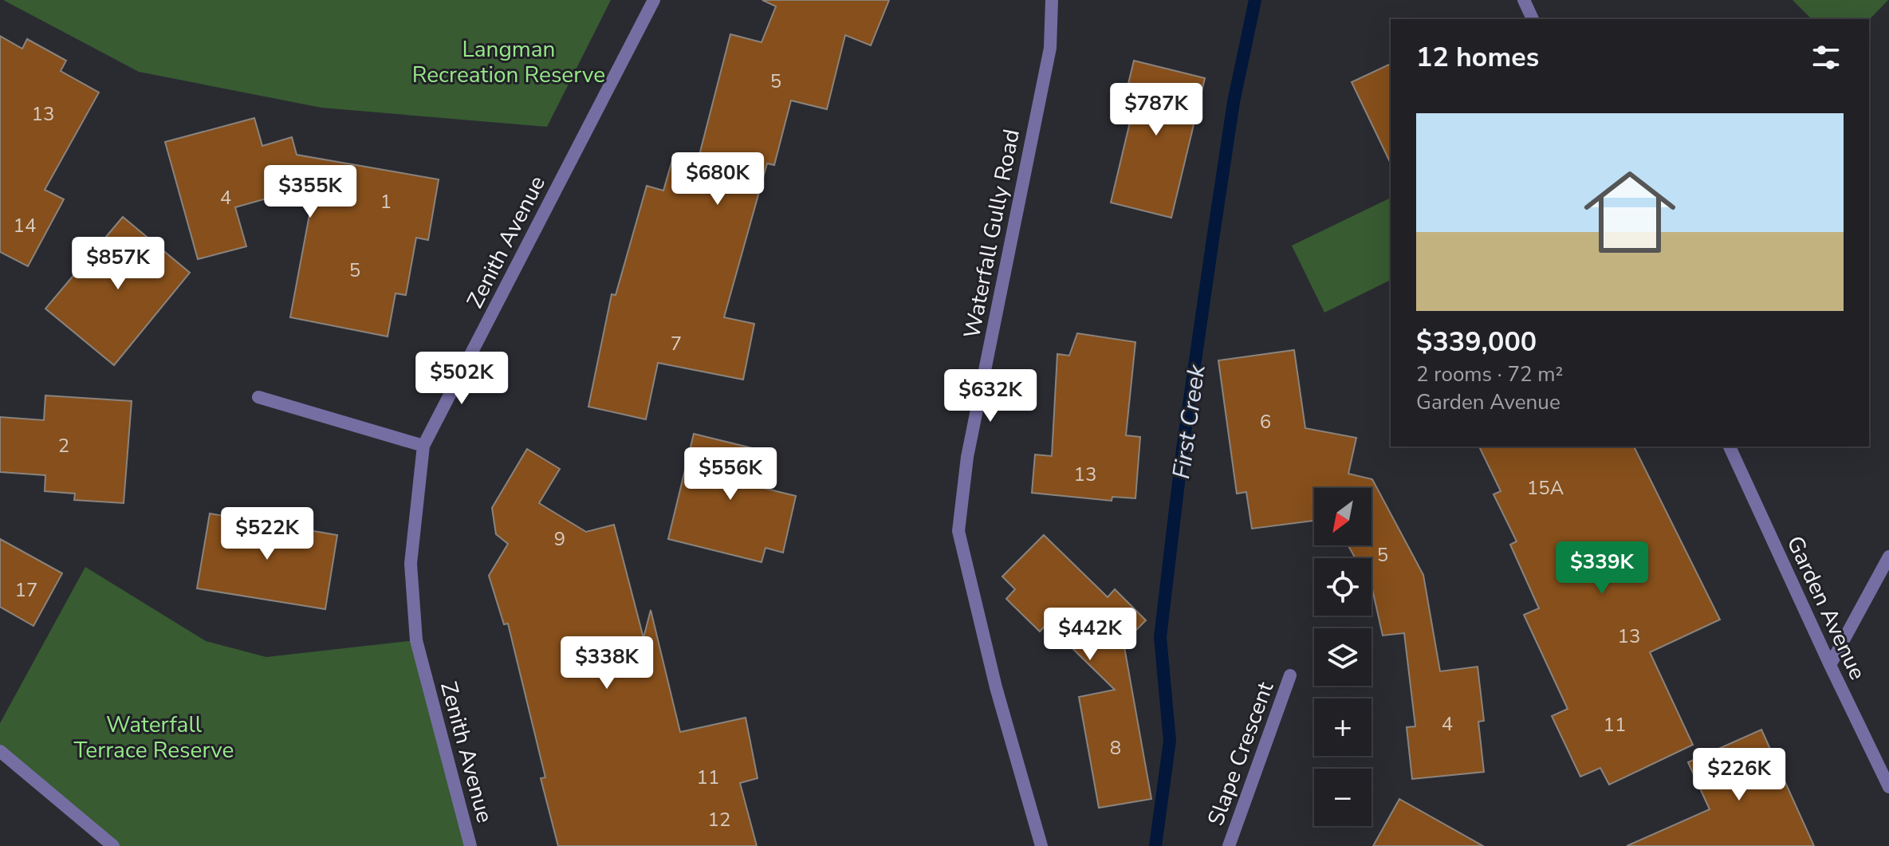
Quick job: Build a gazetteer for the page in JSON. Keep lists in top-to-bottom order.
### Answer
{
  "streets": {
    "street": [
      "Waterfall Gully Road",
      "Zenith Avenue",
      "Garden Avenue",
      "Slape Crescent"
    ]
  },
  "water": ["First Creek"],
  "parks": ["Langman Recreation Reserve", "Waterfall Terrace Reserve"],
  "house_numbers": [
    "5",
    "13",
    "4",
    "1",
    "14",
    "5",
    "7",
    "6",
    "2",
    "13",
    "15A",
    "9",
    "5",
    "17",
    "13",
    "4",
    "11",
    "8",
    "11",
    "12"
  ],
  "north": "bottom left",
  "page": {
    "heading": "12 homes",
    "price": [
      "$787K",
      "$680K",
      "$355K",
      "$857K",
      "$502K",
      "$632K",
      "$556K",
      "$522K",
      "$339K",
      "$442K",
      "$338K",
      "$226K"
    ],
    "list": [
      {
        "name": "$339,000",
        "note": "2 rooms · 72 m² · Garden Avenue"
      }
    ],
    "map_buttons": ["+", "−"]
  }
}
